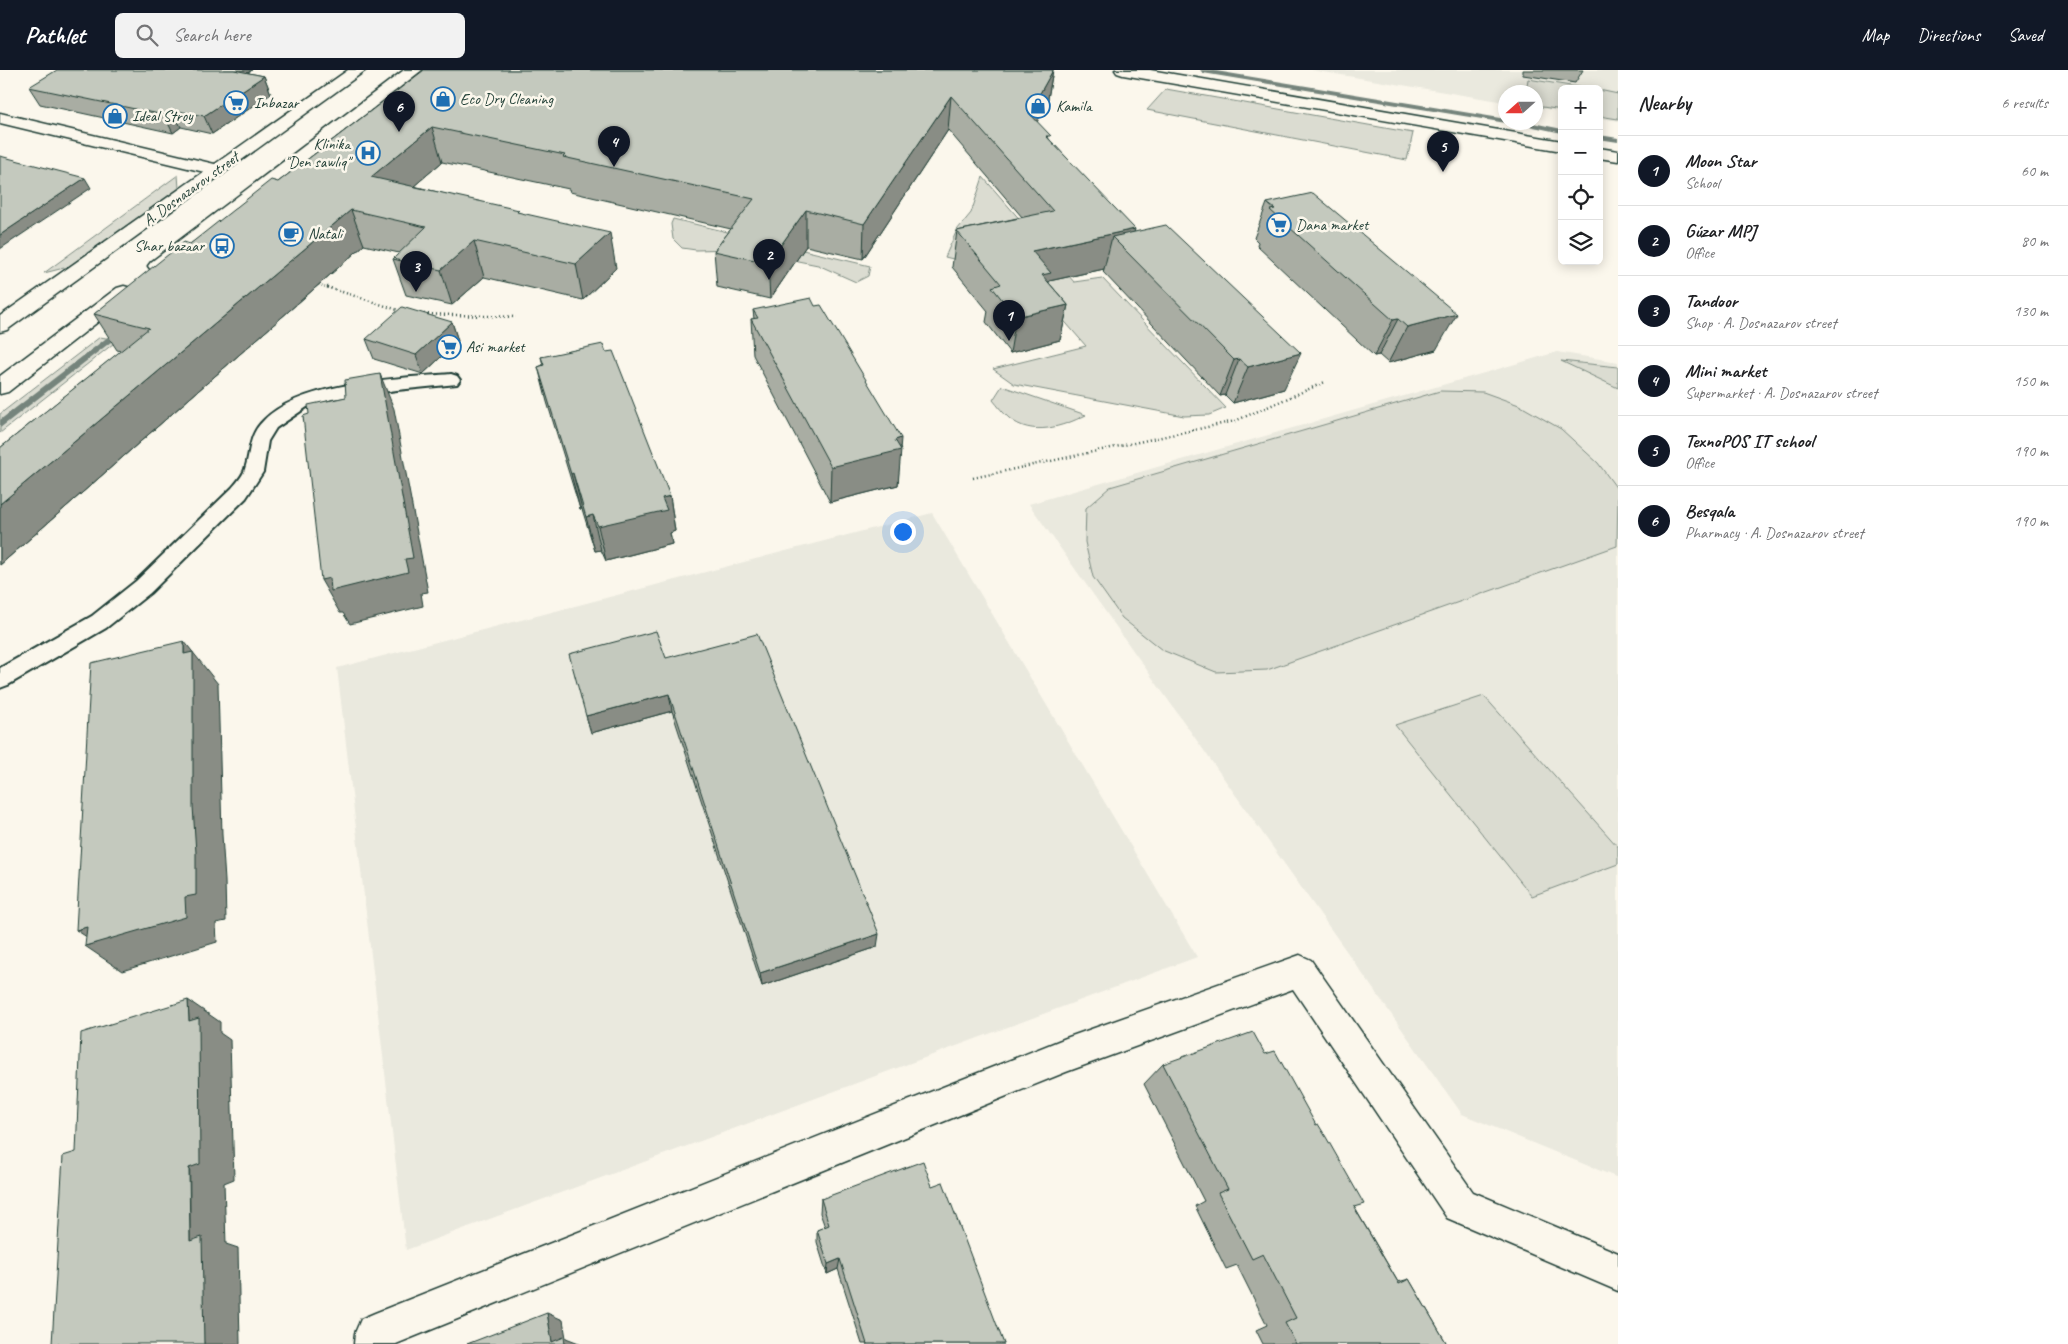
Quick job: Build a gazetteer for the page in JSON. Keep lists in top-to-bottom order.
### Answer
{
  "streets": {
    "street": ["A. Dosnazarov street"]
  },
  "places": {
    "shop": ["Eco Dry Cleaning", "Kamila", "Ideal Stroy"],
    "supermarket": ["Inbazar", "Dana market", "Asi market"],
    "hospital": ["Klinika \"Den sawlıq\""],
    "cafe": ["Natali"],
    "bus stop": ["Shar bazaar"]
  },
  "north": "left",
  "page": {
    "header": "Pathlet",
    "search": "Search here",
    "nav": ["Map", "Directions", "Saved"],
    "heading": ["Nearby", "6 results"],
    "map_buttons": ["+", "−"],
    "pins": [
      "6",
      "4",
      "5",
      "2",
      "3",
      "1"
    ],
    "list": [
      {
        "mark": "1",
        "name": "Moon Star",
        "note": "School",
        "value": "60 m"
      },
      {
        "mark": "2",
        "name": "Gúzar MPJ",
        "note": "Office",
        "value": "80 m"
      },
      {
        "mark": "3",
        "name": "Tandoor",
        "note": "Shop · A. Dosnazarov street",
        "value": "130 m"
      },
      {
        "mark": "4",
        "name": "Mini market",
        "note": "Supermarket · A. Dosnazarov street",
        "value": "150 m"
      },
      {
        "mark": "5",
        "name": "TexnoPOS IT school",
        "note": "Office",
        "value": "190 m"
      },
      {
        "mark": "6",
        "name": "Besqala",
        "note": "Pharmacy · A. Dosnazarov street",
        "value": "190 m"
      }
    ]
  }
}
